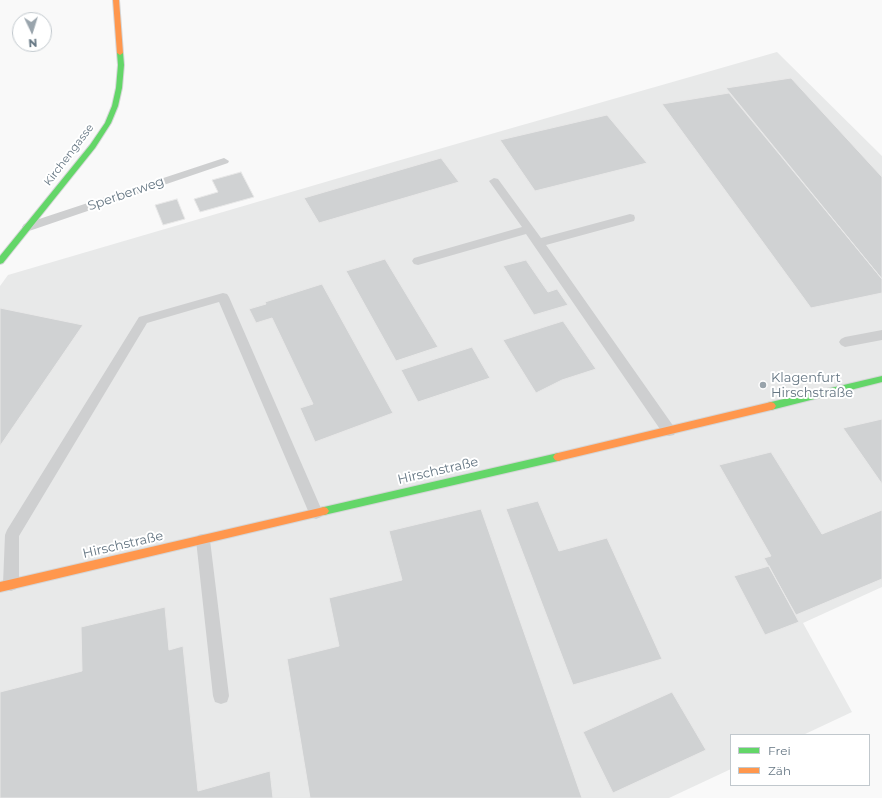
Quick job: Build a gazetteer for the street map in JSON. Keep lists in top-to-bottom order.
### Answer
{
  "streets": {
    "street": ["Kirchengasse", "Hirschstraße"],
    "lane": ["Sperberweg"]
  },
  "crossings": [
    ["Kirchengasse", "Sperberweg"]
  ],
  "places": ["Klagenfurt Hirschstraße"],
  "legend": ["Frei", "Zäh"],
  "north": "bottom"
}
